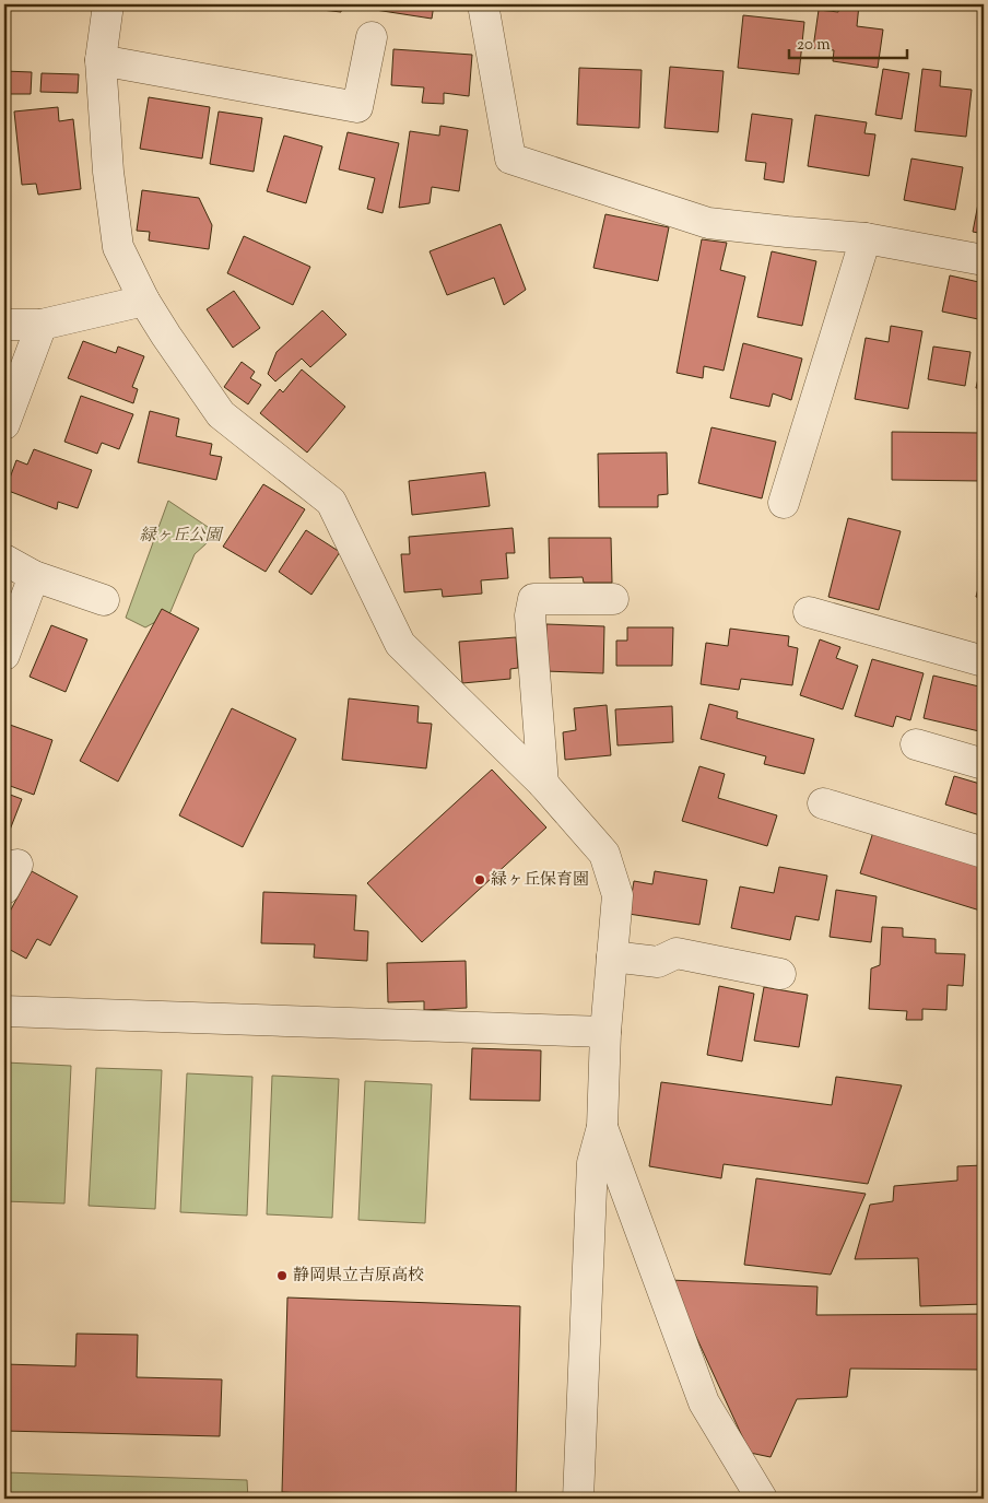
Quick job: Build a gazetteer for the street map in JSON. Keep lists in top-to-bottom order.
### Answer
{
  "parks": ["緑ヶ丘公園"],
  "places": ["緑ヶ丘保育園", "静岡県立吉原高校"],
  "scale_bar": "20 m"
}
